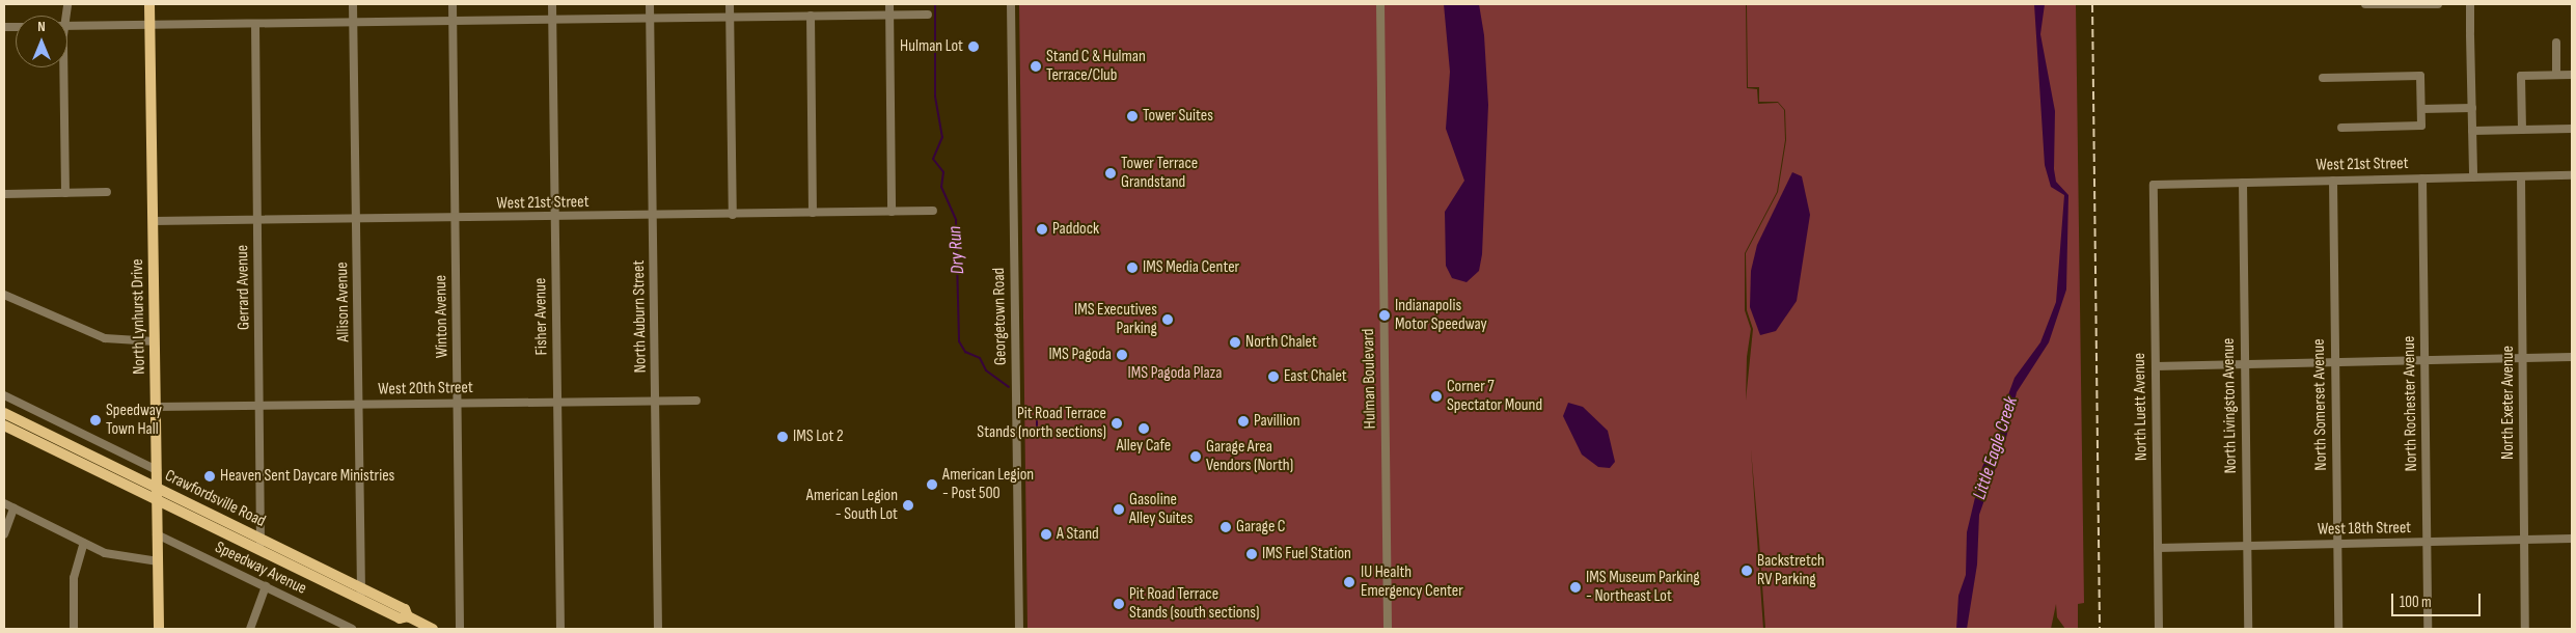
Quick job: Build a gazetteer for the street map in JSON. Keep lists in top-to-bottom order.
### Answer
{
  "streets": {
    "main road": ["North Lynhurst Drive", "Crawfordsville Road"],
    "street": [
      "West 21st Street",
      "Gerrard Avenue",
      "Allison Avenue",
      "Winton Avenue",
      "Fisher Avenue",
      "North Auburn Street",
      "Georgetown Road",
      "Hulman Boulevard",
      "West 20th Street",
      "North Exeter Avenue",
      "North Rochester Avenue",
      "North Somerset Avenue",
      "North Livingston Avenue",
      "North Luett Avenue",
      "West 18th Street",
      "Speedway Avenue"
    ]
  },
  "crossings": [
    ["West 21st Street", "Gerrard Avenue"],
    ["West 21st Street", "Allison Avenue"],
    ["West 21st Street", "North Lynhurst Drive"],
    ["West 21st Street", "Winton Avenue"],
    ["West 21st Street", "Fisher Avenue"],
    ["West 21st Street", "North Auburn Street"],
    ["West 21st Street", "North Exeter Avenue"],
    ["West 21st Street", "North Rochester Avenue"],
    ["West 21st Street", "North Somerset Avenue"],
    ["West 21st Street", "North Livingston Avenue"],
    ["West 21st Street", "North Luett Avenue"],
    ["Gerrard Avenue", "West 20th Street"],
    ["Gerrard Avenue", "Crawfordsville Road"],
    ["Allison Avenue", "West 20th Street"],
    ["Allison Avenue", "Crawfordsville Road"],
    ["North Lynhurst Drive", "West 20th Street"],
    ["North Lynhurst Drive", "Crawfordsville Road"],
    ["North Lynhurst Drive", "Speedway Avenue"],
    ["Winton Avenue", "West 20th Street"],
    ["Fisher Avenue", "West 20th Street"],
    ["North Auburn Street", "West 20th Street"],
    ["North Exeter Avenue", "West 18th Street"],
    ["North Rochester Avenue", "West 18th Street"],
    ["North Somerset Avenue", "West 18th Street"],
    ["North Livingston Avenue", "West 18th Street"],
    ["North Luett Avenue", "West 18th Street"]
  ],
  "water": ["Dry Run", "Little Eagle Creek"],
  "parks": ["IMS Pagoda Plaza"],
  "places": [
    "Hulman Lot",
    "Stand C & Hulman Terrace/Club",
    "Tower Suites",
    "Tower Terrace Grandstand",
    "Paddock",
    "IMS Media Center",
    "Indianapolis Motor Speedway",
    "IMS Executives Parking",
    "North Chalet",
    "IMS Pagoda",
    "East Chalet",
    "Corner 7 Spectator Mound",
    "Speedway Town Hall",
    "Pavillion",
    "Pit Road Terrace Stands (north sections)",
    "Alley Cafe",
    "IMS Lot 2",
    "Garage Area Vendors (North)",
    "Heaven Sent Daycare Ministries",
    "American Legion - Post 500",
    "American Legion - South Lot",
    "Gasoline Alley Suites",
    "Garage C",
    "A Stand",
    "IMS Fuel Station",
    "Backstretch RV Parking",
    "IU Health Emergency Center",
    "IMS Museum Parking - Northeast Lot",
    "Pit Road Terrace Stands (south sections)"
  ],
  "scale_bar": "100 m",
  "north": "top"
}
